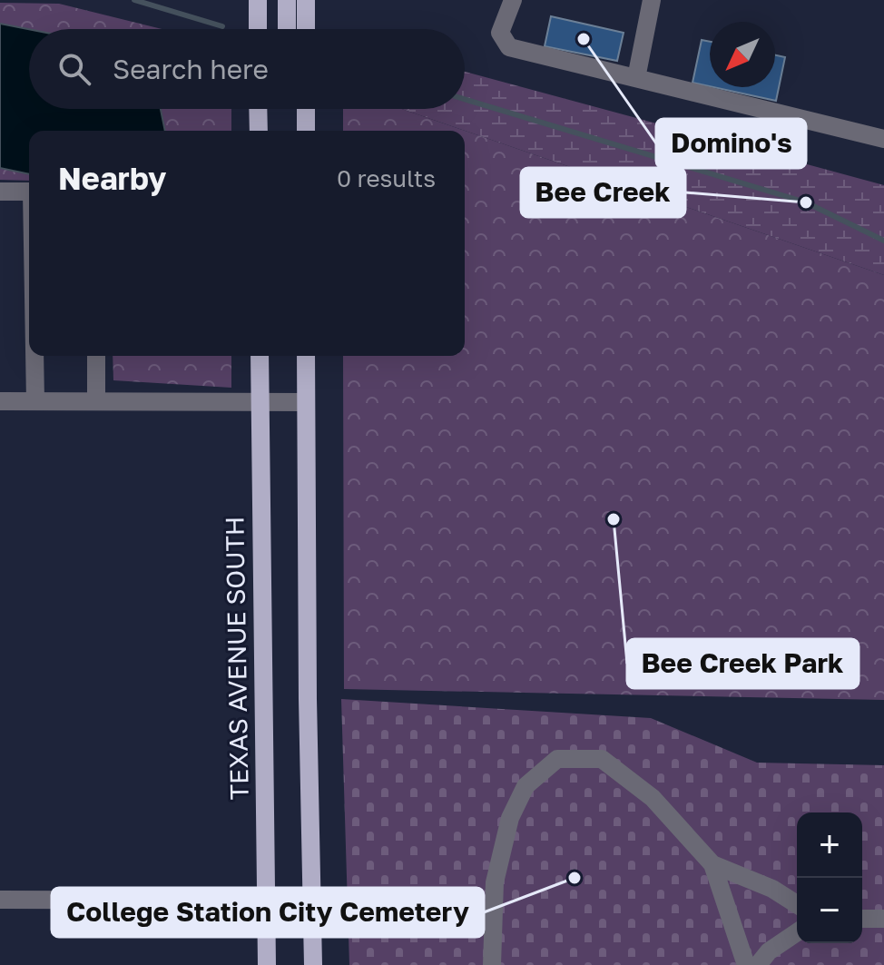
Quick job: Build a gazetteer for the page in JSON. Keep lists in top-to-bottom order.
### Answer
{
  "streets": {
    "main road": ["TEXAS AVENUE SOUTH"]
  },
  "places": [
    "Domino's",
    "Bee Creek",
    "Bee Creek Park",
    "College Station City Cemetery"
  ],
  "north": "bottom left",
  "page": {
    "search": "Search here",
    "heading": ["Nearby", "0 results"],
    "map_buttons": ["+", "−"]
  }
}
